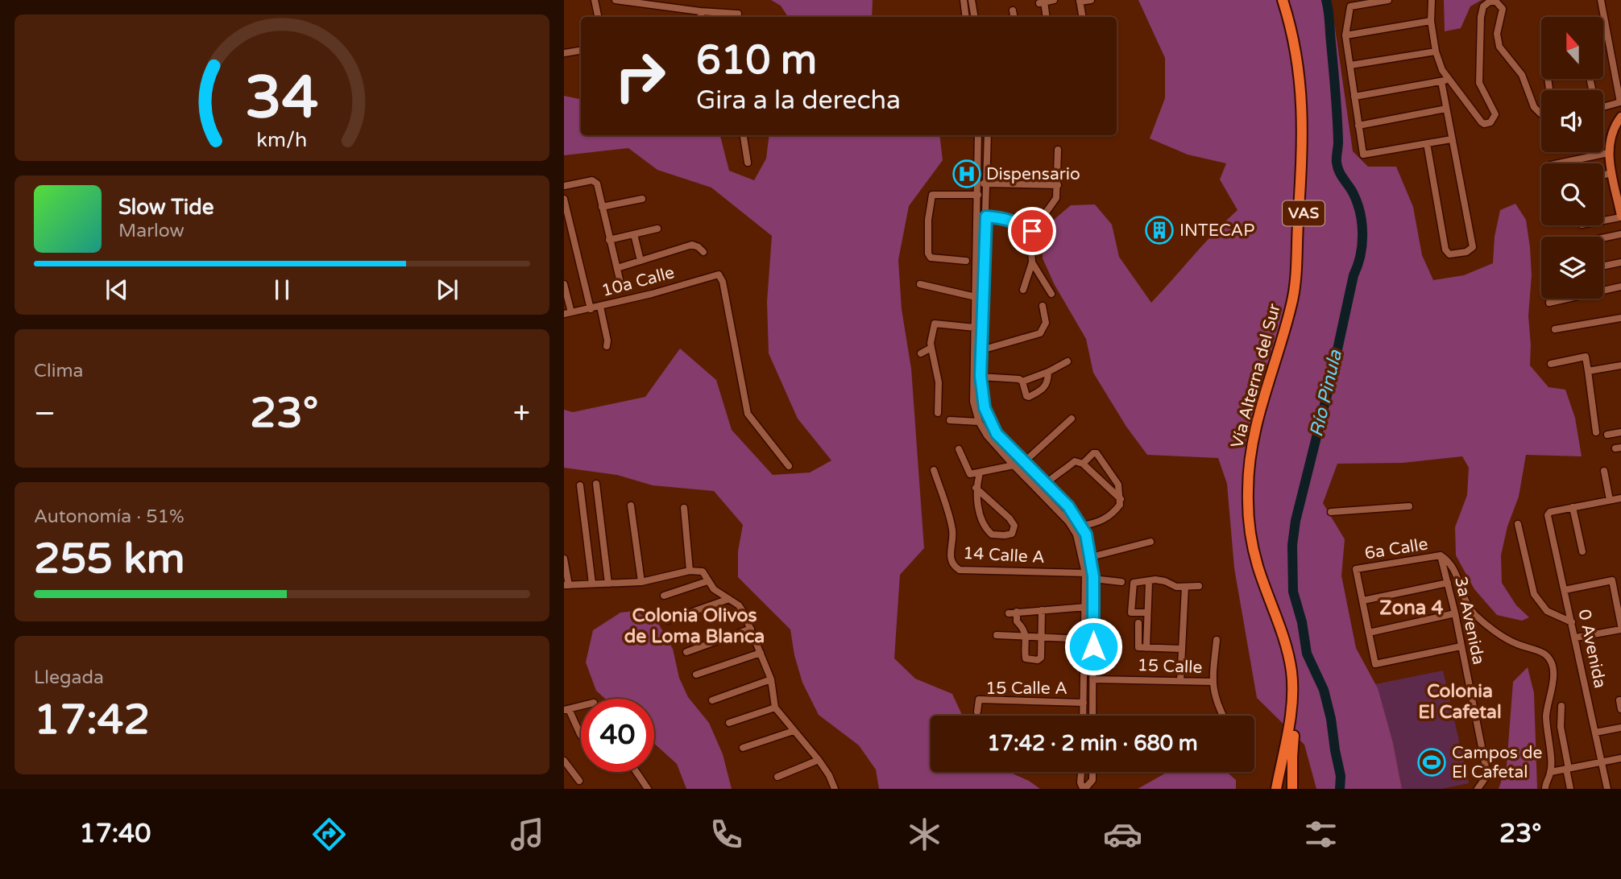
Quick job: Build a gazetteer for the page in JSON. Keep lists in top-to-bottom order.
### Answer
{
  "streets": {
    "highway": ["VAS", "Vía Alterna del Sur"],
    "street": [
      "10a Calle",
      "6a Calle",
      "14 Calle A",
      "3a Avenida",
      "0 Avenida",
      "15 Calle",
      "15 Calle A"
    ]
  },
  "crossings": [
    ["6a Calle", "3a Avenida"]
  ],
  "districts": ["Zona 4", "Colonia Olivos de Loma Blanca", "Colonia El Cafetal"],
  "water": ["Río Pinula"],
  "places": {
    "hospital": ["Dispensario"],
    "building": ["INTECAP"],
    "sports": ["Campos de El Cafetal"]
  },
  "north": "top",
  "page": {
    "turn": ["610 m", "Gira a la derecha"],
    "song": ["Slow Tide", "Marlow"],
    "tile": [
      "Clima",
      ["Autonomía · 51%", "255 km"],
      ["Llegada", "17:42"]
    ],
    "heat": ["−", "23°", "+"],
    "limit": "40",
    "trip": "17:42 · 2 min · 680 m",
    "tabs": ["17:40", "23°"],
    "gauge": ["34", "km/h"]
  }
}
